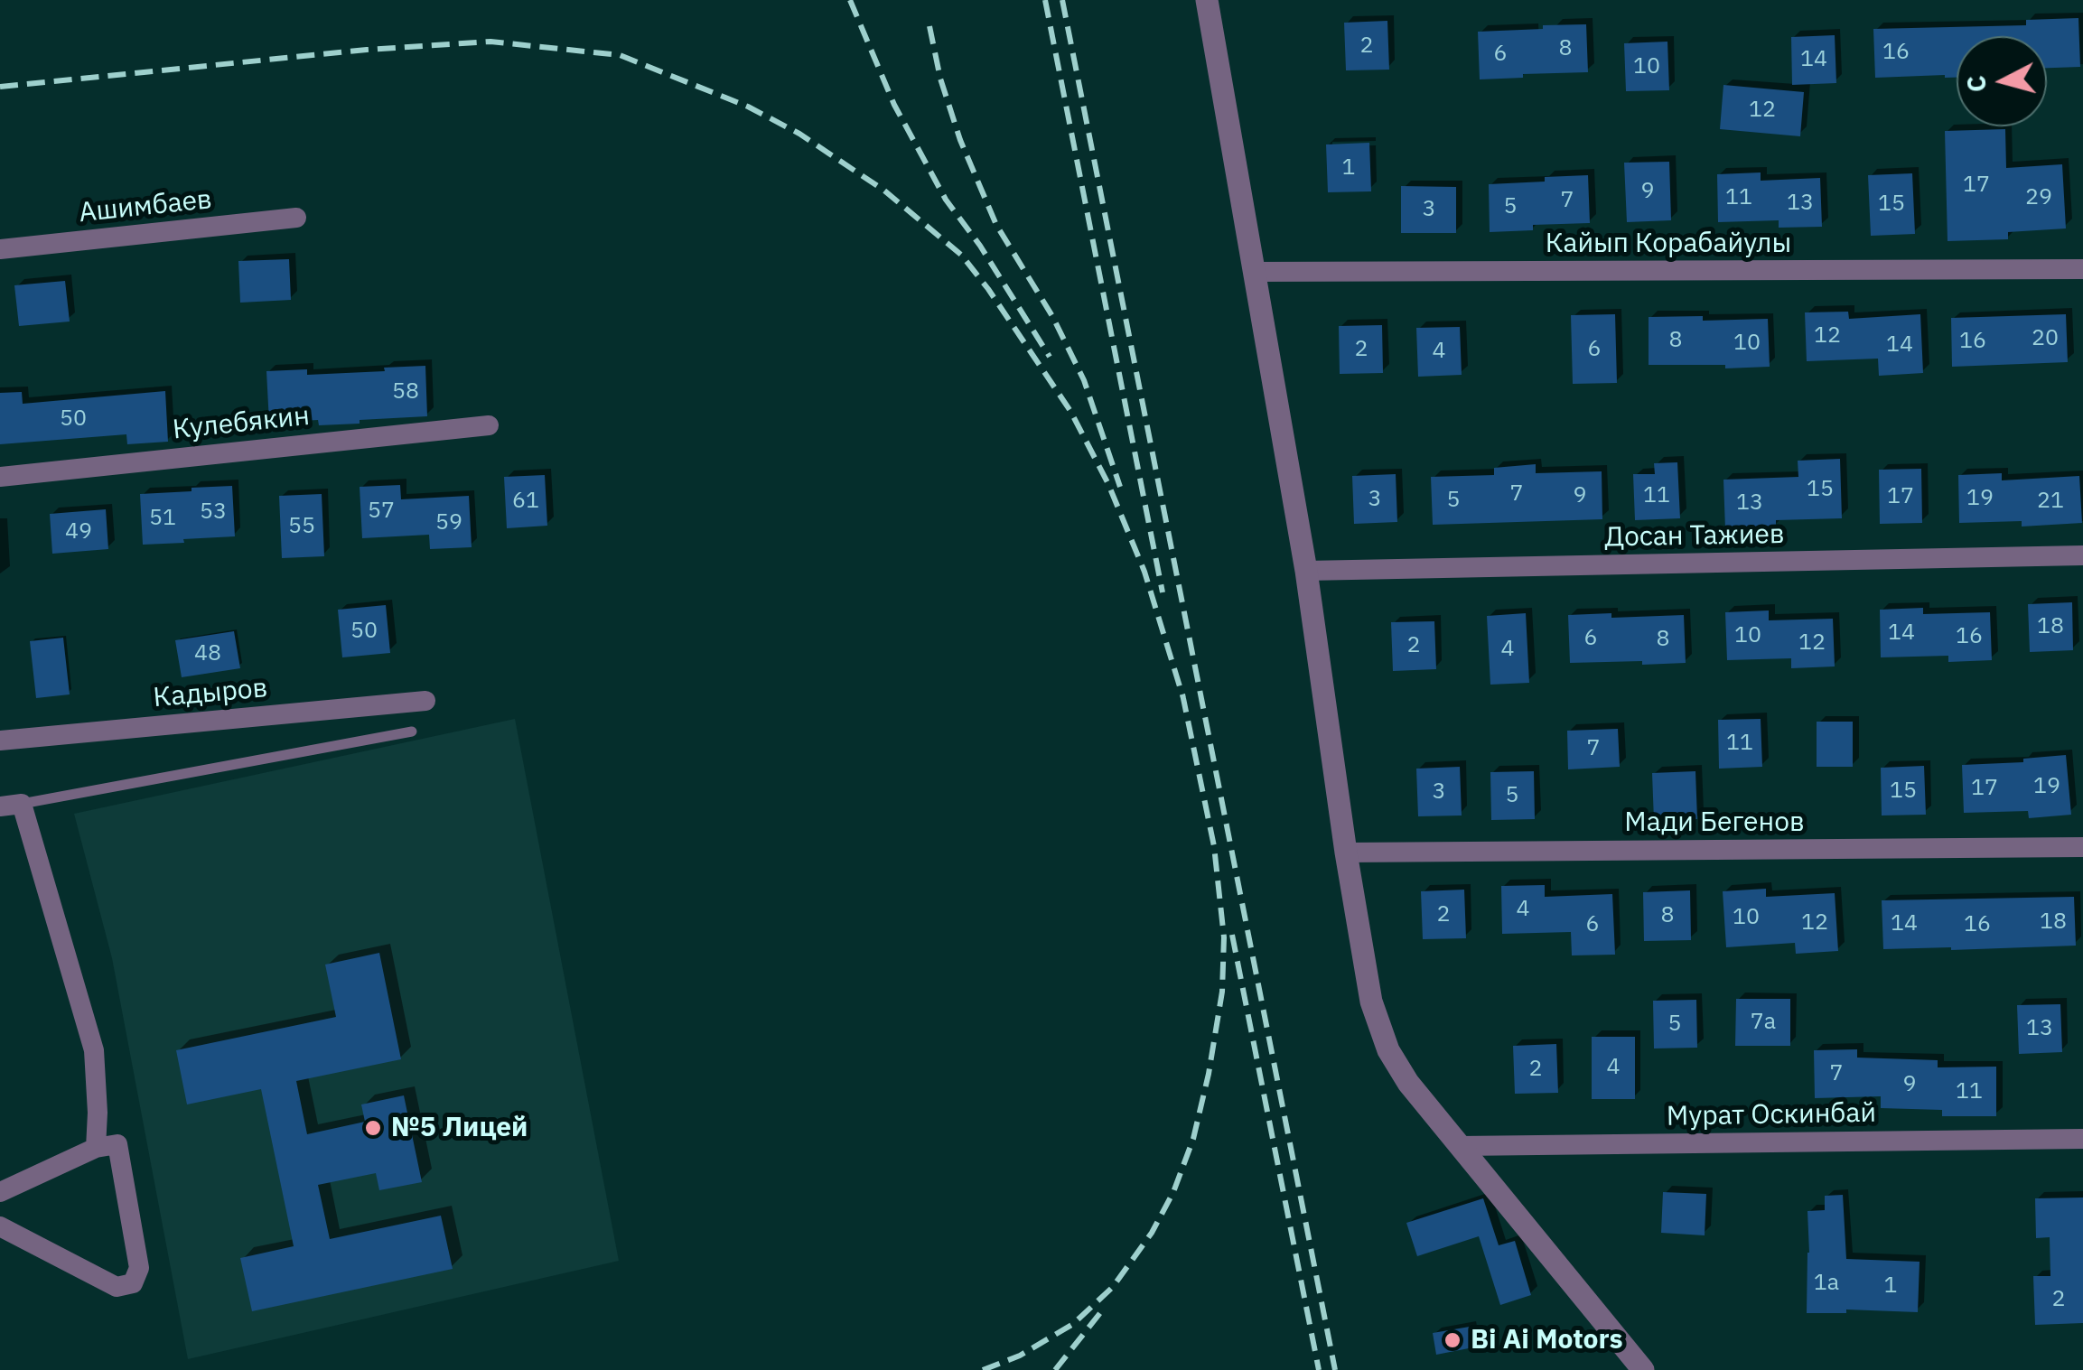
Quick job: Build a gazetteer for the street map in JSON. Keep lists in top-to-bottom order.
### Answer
{
  "streets": {
    "street": [
      "Ашимбаев",
      "Кайып Корабайулы",
      "Кулебякин",
      "Досан Тажиев",
      "Кадыров",
      "Мади Бегенов",
      "Мурат Оскинбай"
    ]
  },
  "places": ["№5 Лицей", "Bi Ai Motors"],
  "house_numbers": [
    "2",
    "8",
    "16",
    "6",
    "14",
    "10",
    "12",
    "1",
    "17",
    "9",
    "11",
    "29",
    "7",
    "13",
    "15",
    "5",
    "3",
    "12",
    "20",
    "8",
    "16",
    "10",
    "14",
    "2",
    "6",
    "4",
    "58",
    "50",
    "15",
    "7",
    "9",
    "11",
    "17",
    "19",
    "3",
    "5",
    "61",
    "21",
    "13",
    "57",
    "53",
    "51",
    "59",
    "55",
    "49",
    "18",
    "50",
    "14",
    "10",
    "16",
    "6",
    "8",
    "12",
    "2",
    "4",
    "48",
    "11",
    "7",
    "19",
    "17",
    "15",
    "3",
    "5",
    "4",
    "2",
    "8",
    "10",
    "18",
    "12",
    "14",
    "6",
    "16",
    "7а",
    "5",
    "13",
    "4",
    "2",
    "7",
    "9",
    "11",
    "1а",
    "1",
    "2"
  ],
  "north": "left"
}
